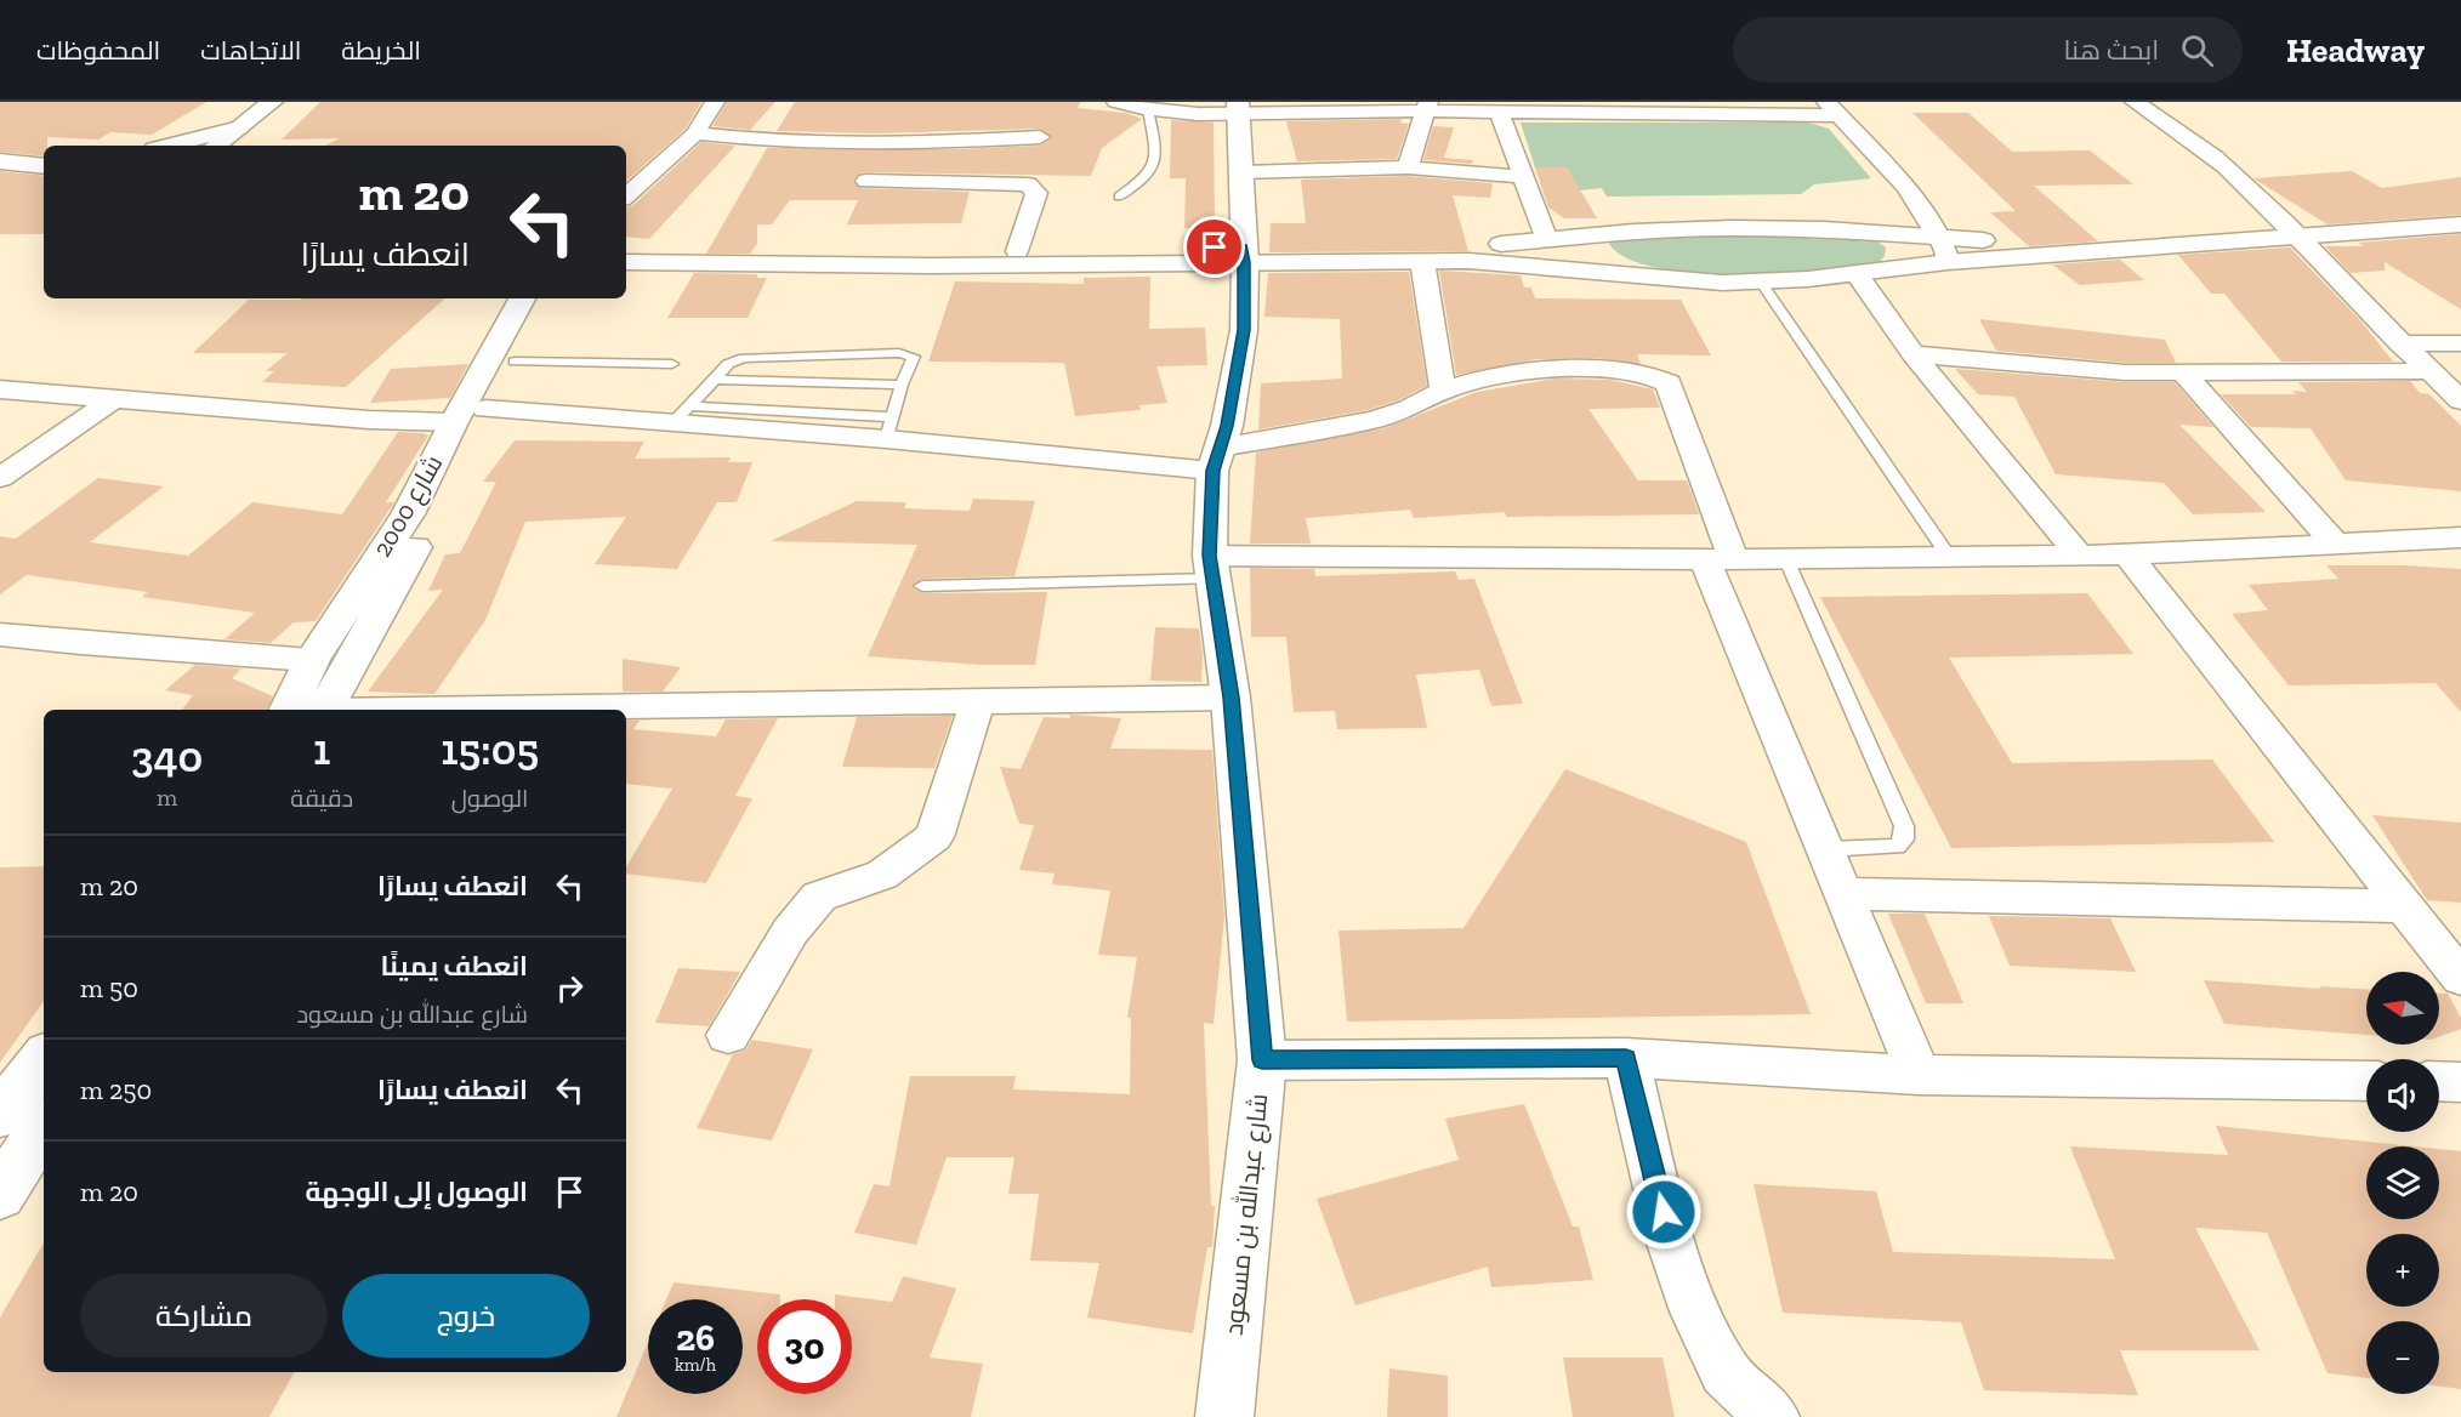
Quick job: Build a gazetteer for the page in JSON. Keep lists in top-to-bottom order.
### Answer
{
  "streets": {
    "main road": ["شارع 2000", "شارع عبدالله بن مسعود"]
  },
  "north": "left",
  "page": {
    "header": "Headway",
    "search": "ابحث هنا",
    "nav": ["الخريطة", "الاتجاهات", "المحفوظات"],
    "turn": ["20 m", "انعطف يسارًا"],
    "eta": [
      "15:05",
      "الوصول",
      "1",
      "دقيقة",
      "340",
      "m"
    ],
    "list": [
      {
        "name": "انعطف يسارًا",
        "value": "20 m"
      },
      {
        "name": "انعطف يمينًا",
        "note": "شارع عبدالله بن مسعود",
        "value": "50 m"
      },
      {
        "name": "انعطف يسارًا",
        "value": "250 m"
      },
      {
        "name": "الوصول إلى الوجهة",
        "value": "20 m"
      }
    ],
    "map_buttons": ["+", "−"],
    "buttons": ["خروج", "مشاركة"],
    "speed": "26 km/h",
    "limit": "30"
  }
}
